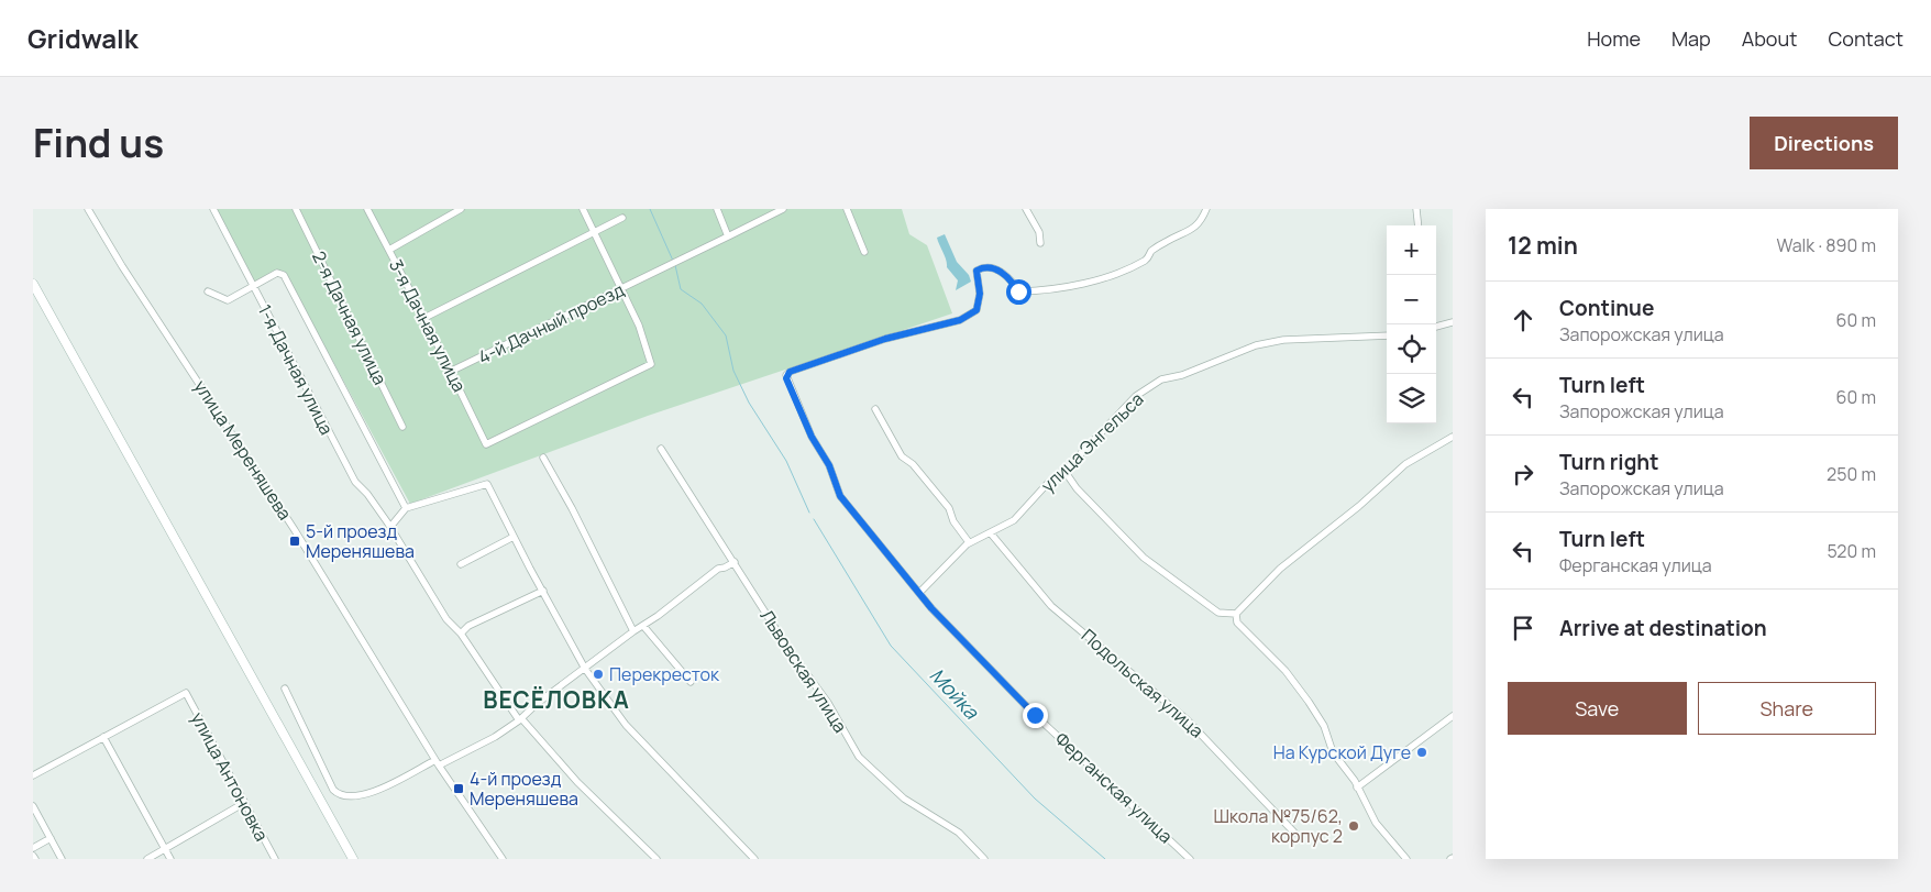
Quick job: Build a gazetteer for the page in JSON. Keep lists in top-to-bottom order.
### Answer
{
  "streets": {
    "street": [
      "2-я Дачная улица",
      "4-й Дачный проезд",
      "3-я Дачная улица",
      "1-я Дачная улица",
      "улица Энгельса",
      "улица Мереняшева",
      "Львовская улица",
      "Подольская улица",
      "улица Антоновка",
      "Ферганская улица"
    ]
  },
  "crossings": [
    ["4-й Дачный проезд", "3-я Дачная улица"],
    ["улица Энгельса", "Подольская улица"],
    ["улица Энгельса", "Ферганская улица"]
  ],
  "districts": ["ВЕСЁЛОВКА"],
  "water": ["Мойка"],
  "places": {
    "transit": ["5-й проезд Мереняшева", "4-й проезд Мереняшева"],
    "other": ["Перекресток", "На Курской Дуге", "Школа №75/62, корпус 2"]
  },
  "page": {
    "header": "Gridwalk",
    "nav": [
      "Home",
      "Map",
      "About",
      "Contact"
    ],
    "title": "Find us",
    "buttons": [
      "Directions",
      ["Save", "Share"]
    ],
    "heading": ["12 min", "Walk · 890 m"],
    "map_buttons": ["+", "−"],
    "list": [
      ["Continue", "Запорожская улица", "60 m"],
      ["Turn left", "Запорожская улица", "60 m"],
      ["Turn right", "Запорожская улица", "250 m"],
      ["Turn left", "Ферганская улица", "520 m"],
      "Arrive at destination"
    ]
  }
}
